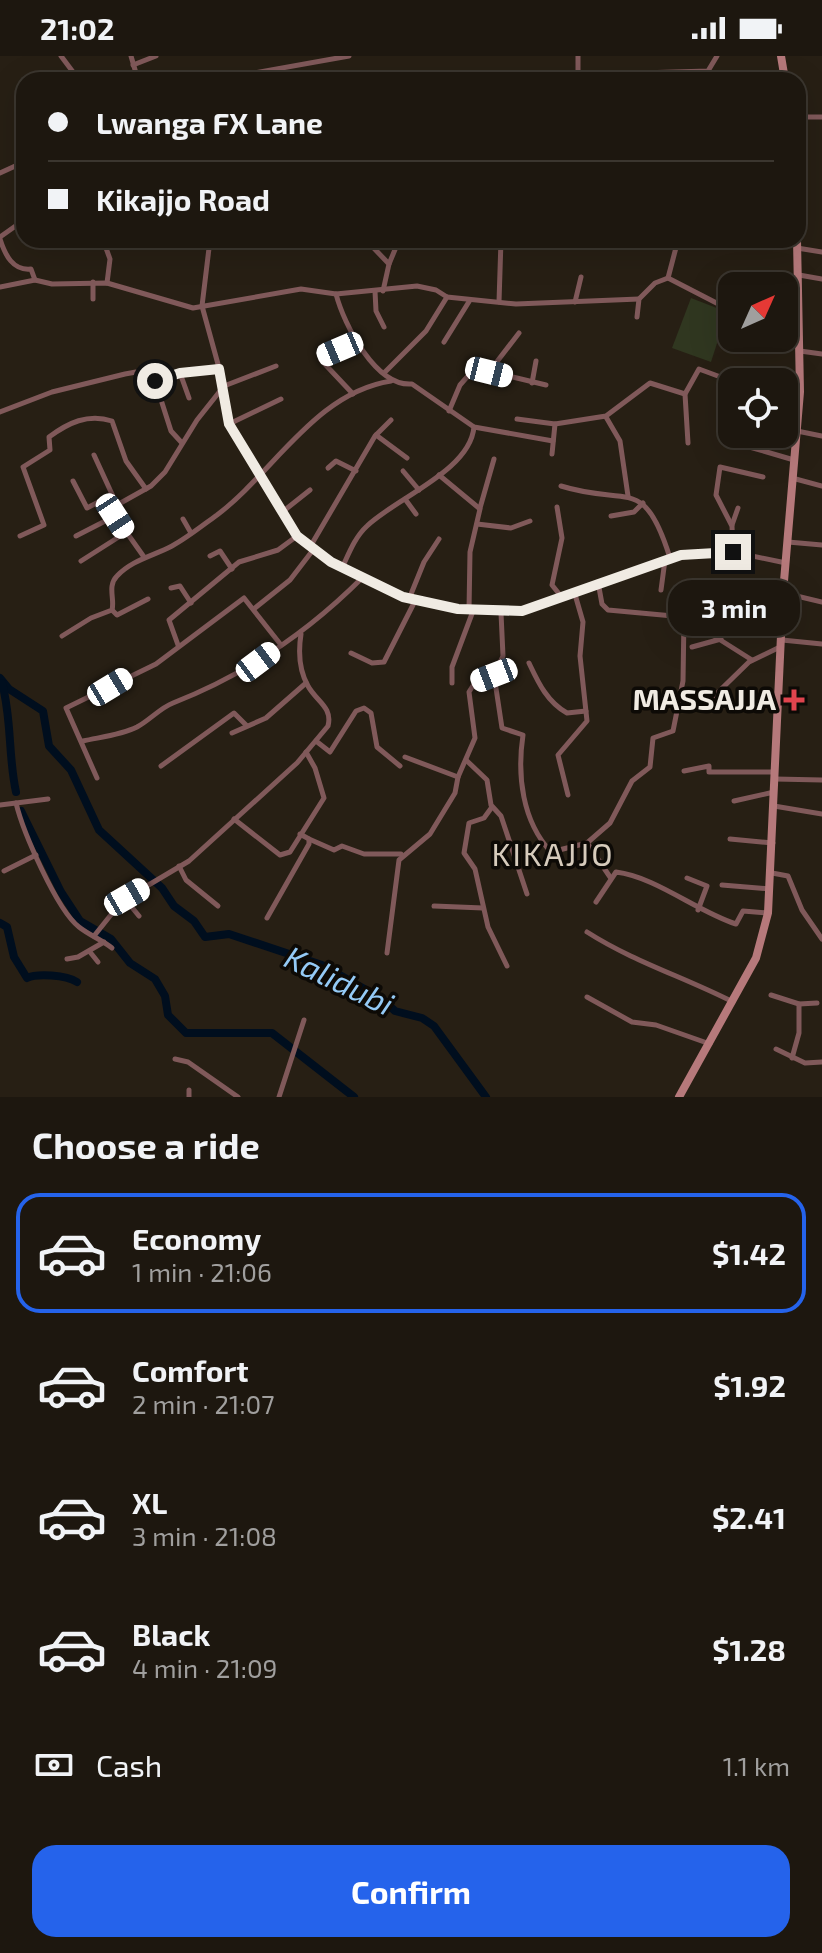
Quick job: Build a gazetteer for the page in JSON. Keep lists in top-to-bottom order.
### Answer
{
  "districts": ["KIKAJJO"],
  "water": ["Kalidubi"],
  "places": {
    "health": ["MASSAJJA"]
  },
  "north": "top right",
  "page": {
    "status": "21:02",
    "banner": ["Lwanga FX Lane", "Kikajjo Road"],
    "bubble": "3 min",
    "heading": "Choose a ride",
    "list": [
      {
        "name": "Economy",
        "note": "1 min · 21:06",
        "value": "$1.42"
      },
      {
        "name": "Comfort",
        "note": "2 min · 21:07",
        "value": "$1.92"
      },
      {
        "name": "XL",
        "note": "3 min · 21:08",
        "value": "$2.41"
      },
      {
        "name": "Black",
        "note": "4 min · 21:09",
        "value": "$1.28"
      }
    ],
    "pay": ["Cash", "1.1 km"],
    "buttons": "Confirm"
  }
}
